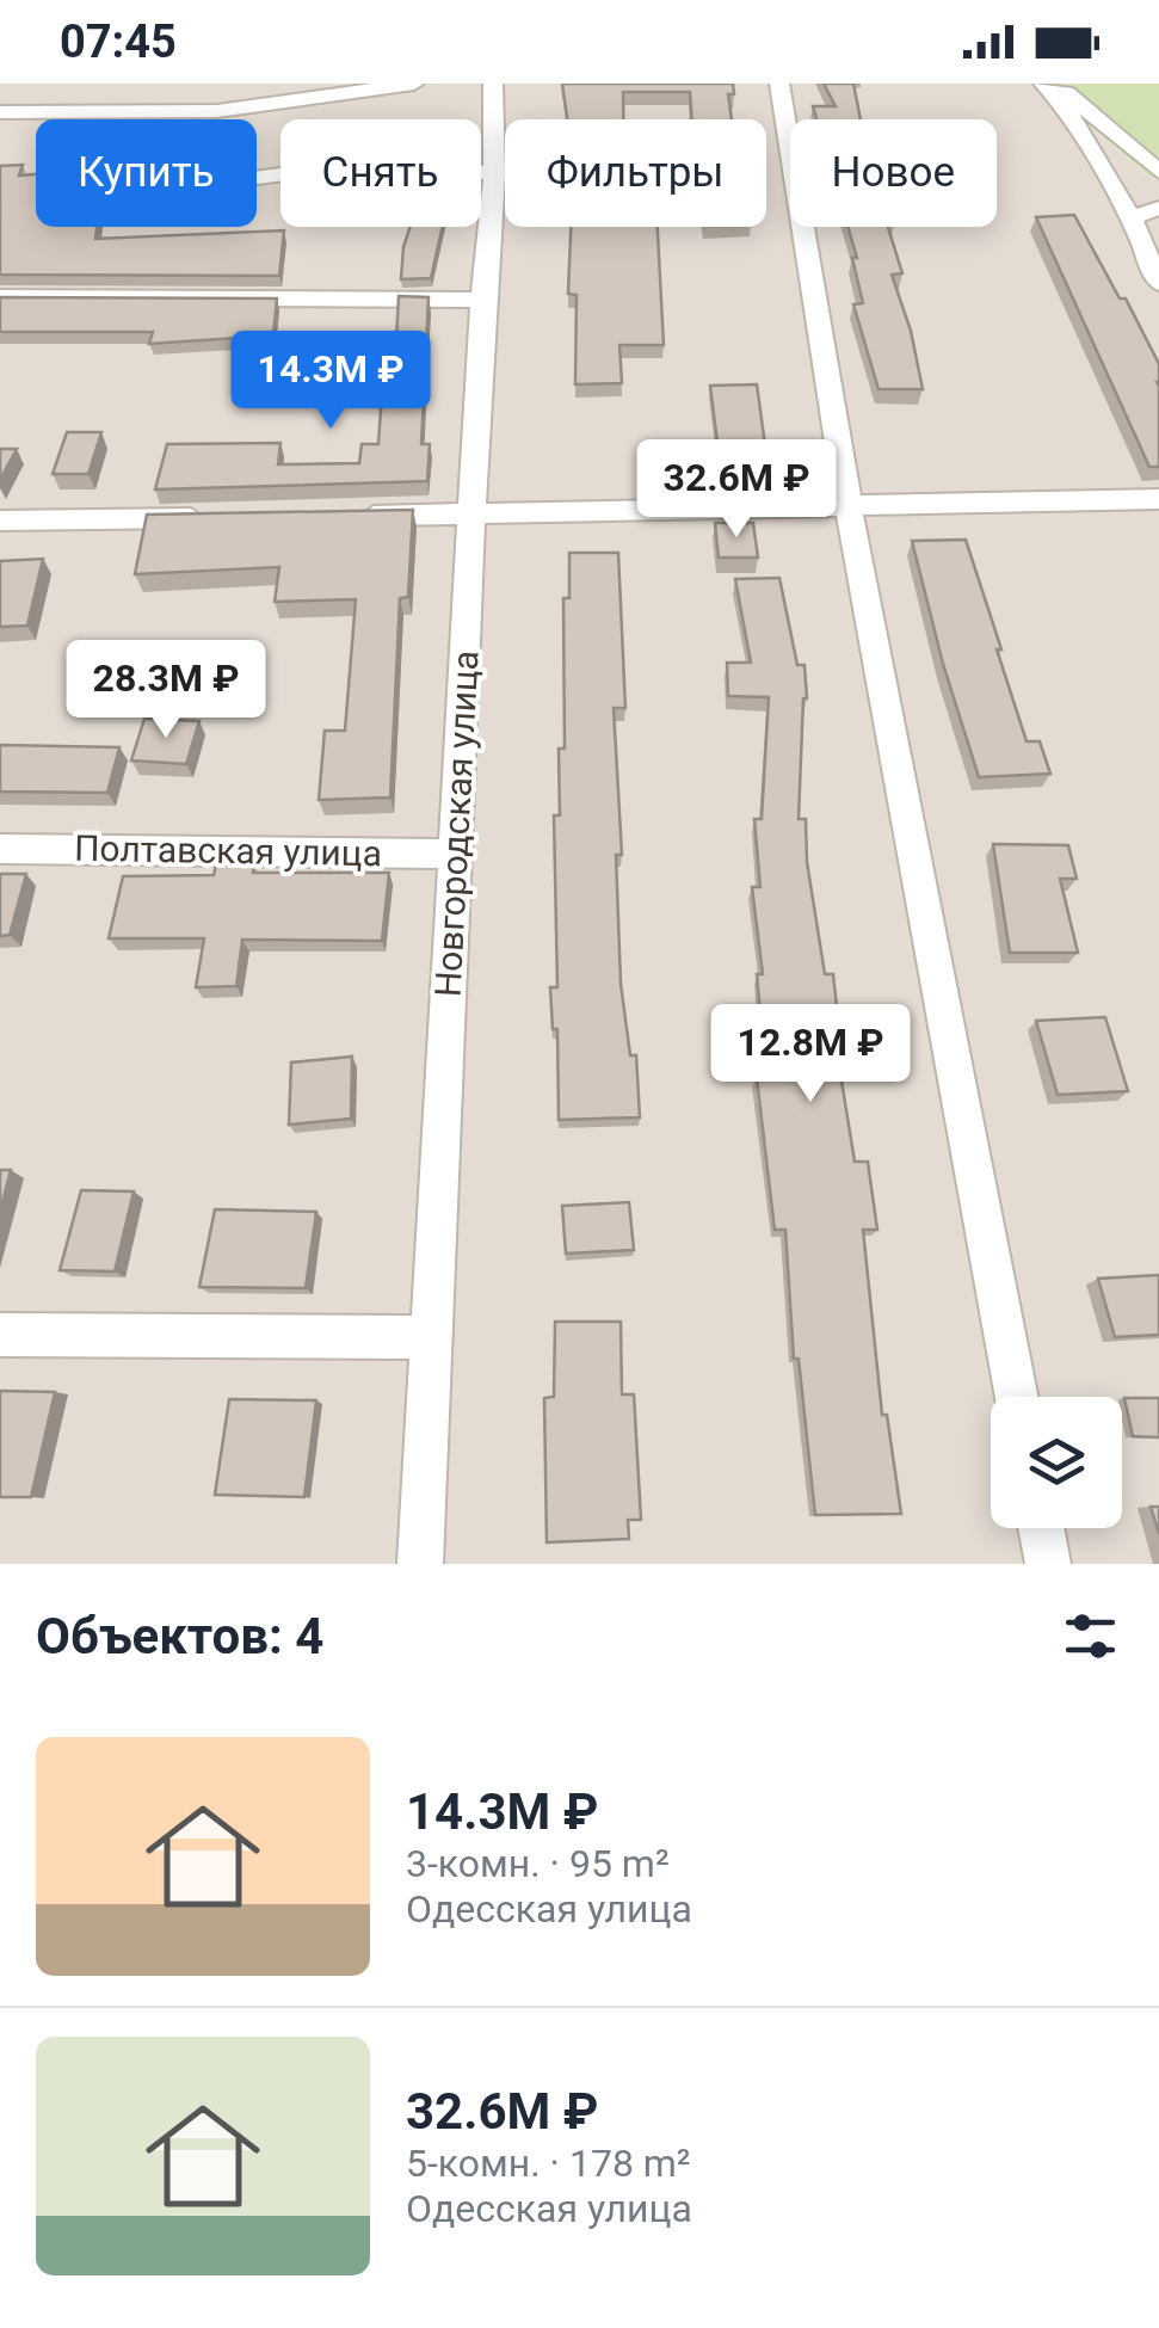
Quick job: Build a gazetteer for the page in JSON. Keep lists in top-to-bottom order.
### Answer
{
  "streets": {
    "street": ["Новгородская улица", "Полтавская улица"]
  },
  "crossings": [
    ["Новгородская улица", "Полтавская улица"]
  ],
  "page": {
    "status": "07:45",
    "chip": [
      "Купить",
      "Снять",
      "Фильтры",
      "Новое"
    ],
    "price": [
      "14.3M ₽",
      "32.6M ₽",
      "28.3M ₽",
      "12.8M ₽"
    ],
    "heading": "Объектов: 4",
    "list": [
      {
        "name": "14.3M ₽",
        "note": "3-комн. · 95 m² · Одесская улица"
      },
      {
        "name": "32.6M ₽",
        "note": "5-комн. · 178 m² · Одесская улица"
      }
    ]
  }
}
